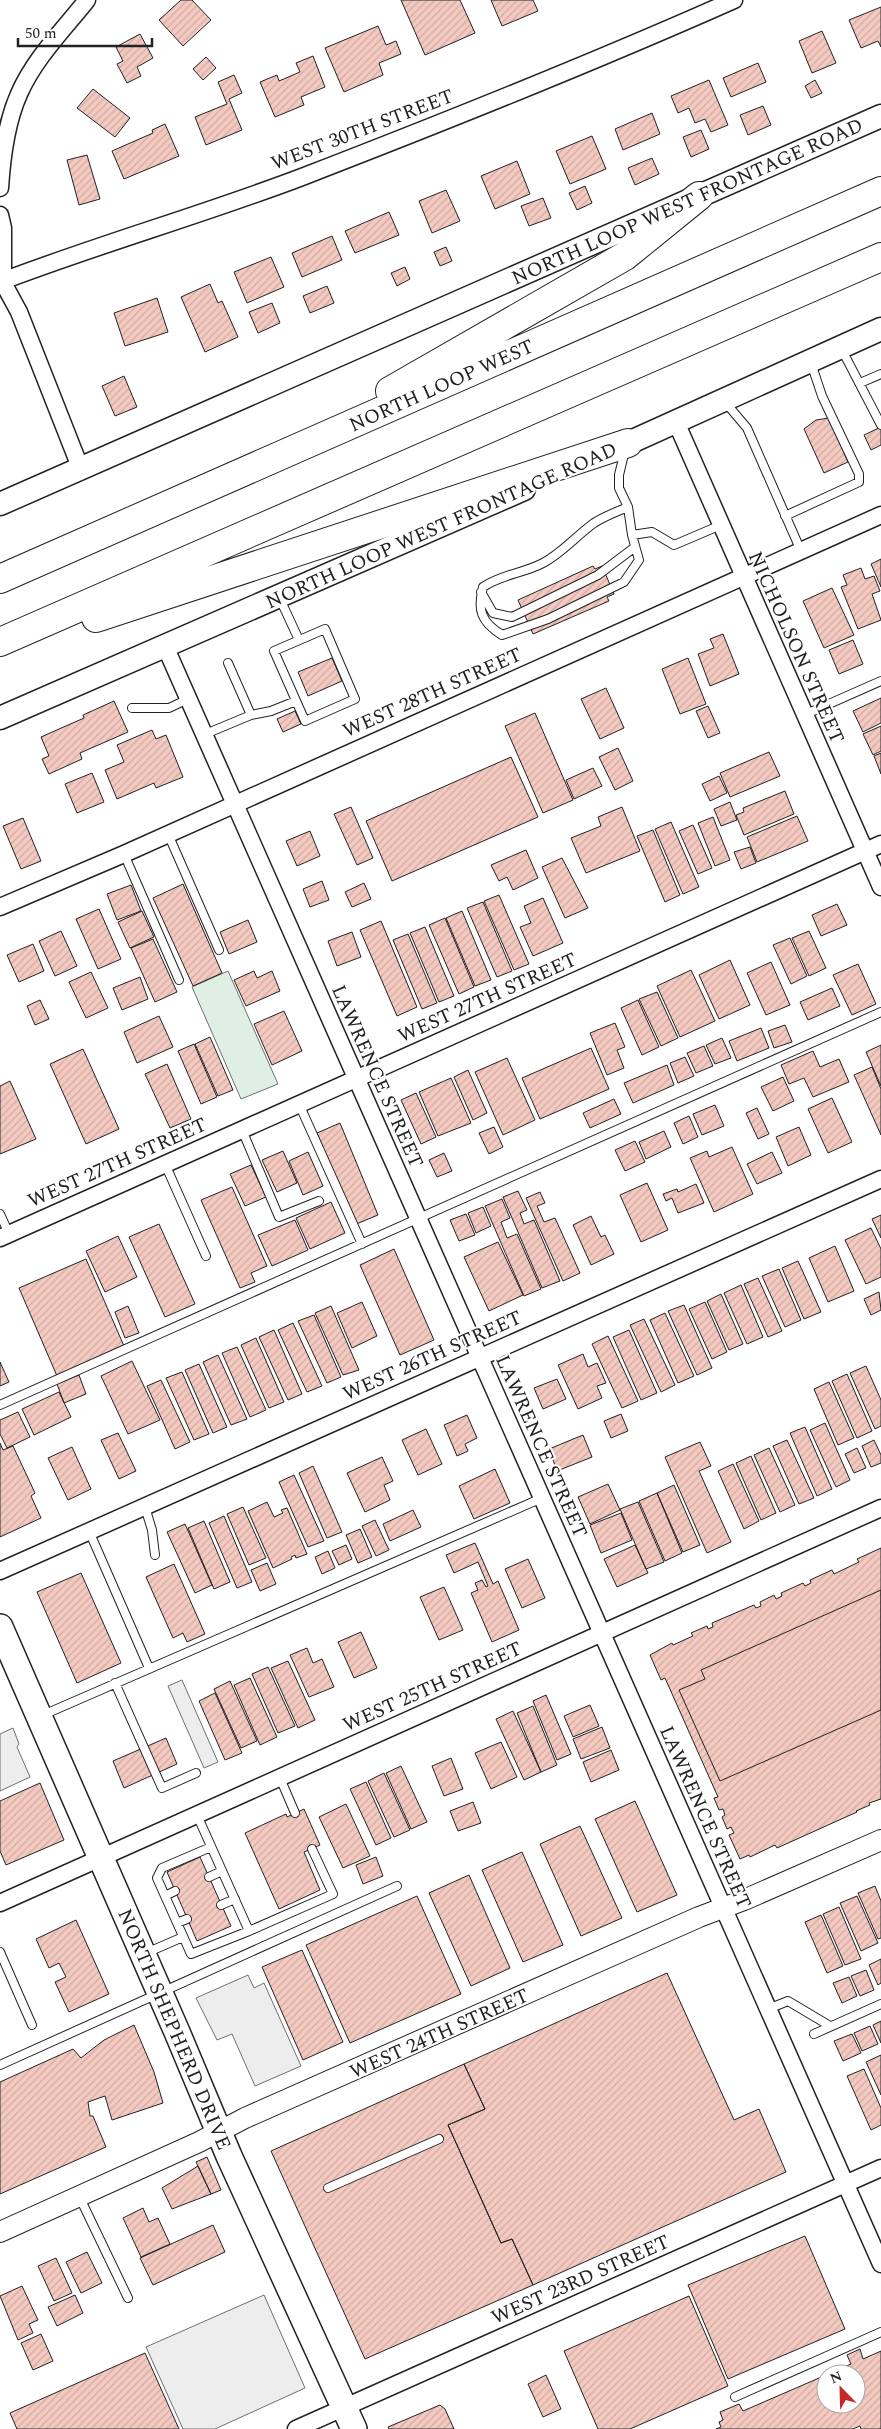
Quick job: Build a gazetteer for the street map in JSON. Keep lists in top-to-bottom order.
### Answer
{
  "streets": {
    "highway": ["NORTH LOOP WEST"],
    "main road": ["NORTH LOOP WEST FRONTAGE ROAD", "NORTH SHEPHERD DRIVE"],
    "street": [
      "WEST 30TH STREET",
      "NICHOLSON STREET",
      "WEST 28TH STREET",
      "WEST 27TH STREET",
      "LAWRENCE STREET",
      "WEST 26TH STREET",
      "WEST 25TH STREET",
      "WEST 24TH STREET",
      "WEST 23RD STREET"
    ]
  },
  "crossings": [
    ["NORTH LOOP WEST FRONTAGE ROAD", "NICHOLSON STREET"],
    ["NORTH LOOP WEST FRONTAGE ROAD", "LAWRENCE STREET"],
    ["NICHOLSON STREET", "WEST 28TH STREET"],
    ["NICHOLSON STREET", "WEST 27TH STREET"],
    ["WEST 28TH STREET", "LAWRENCE STREET"],
    ["WEST 27TH STREET", "LAWRENCE STREET"],
    ["LAWRENCE STREET", "WEST 26TH STREET"],
    ["LAWRENCE STREET", "WEST 25TH STREET"],
    ["LAWRENCE STREET", "WEST 24TH STREET"],
    ["LAWRENCE STREET", "WEST 23RD STREET"],
    ["WEST 25TH STREET", "NORTH SHEPHERD DRIVE"],
    ["NORTH SHEPHERD DRIVE", "WEST 24TH STREET"],
    ["NORTH SHEPHERD DRIVE", "WEST 23RD STREET"]
  ],
  "scale_bar": "50 m",
  "north": "top left"
}
